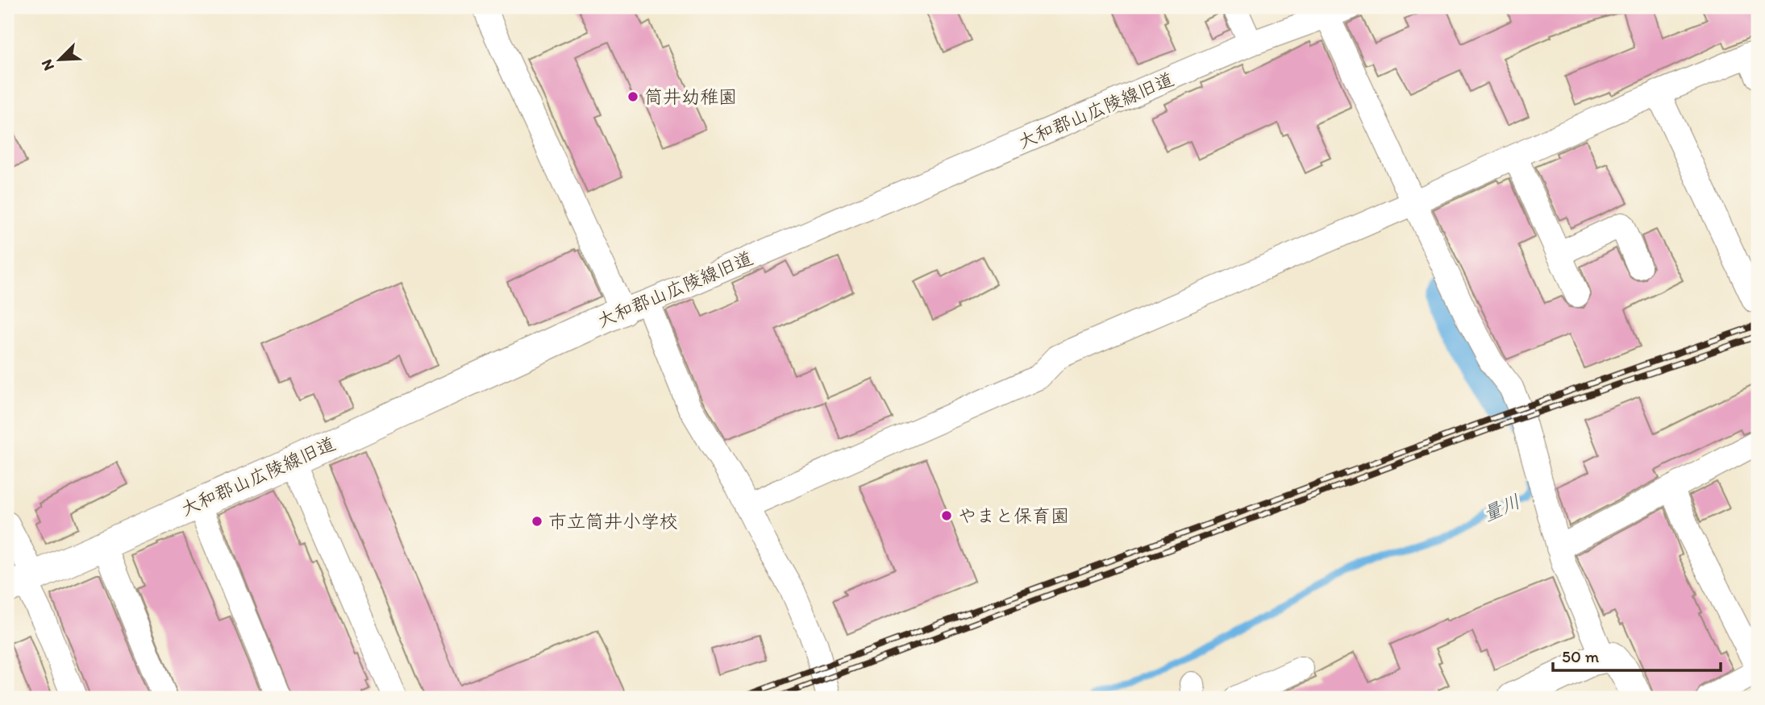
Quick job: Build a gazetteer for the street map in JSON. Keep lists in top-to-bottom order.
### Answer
{
  "streets": {
    "street": ["大和郡山広陵線旧道"]
  },
  "water": ["量川"],
  "places": ["筒井幼稚園", "やまと保育園", "市立筒井小学校"],
  "scale_bar": "50 m",
  "north": "bottom left"
}
